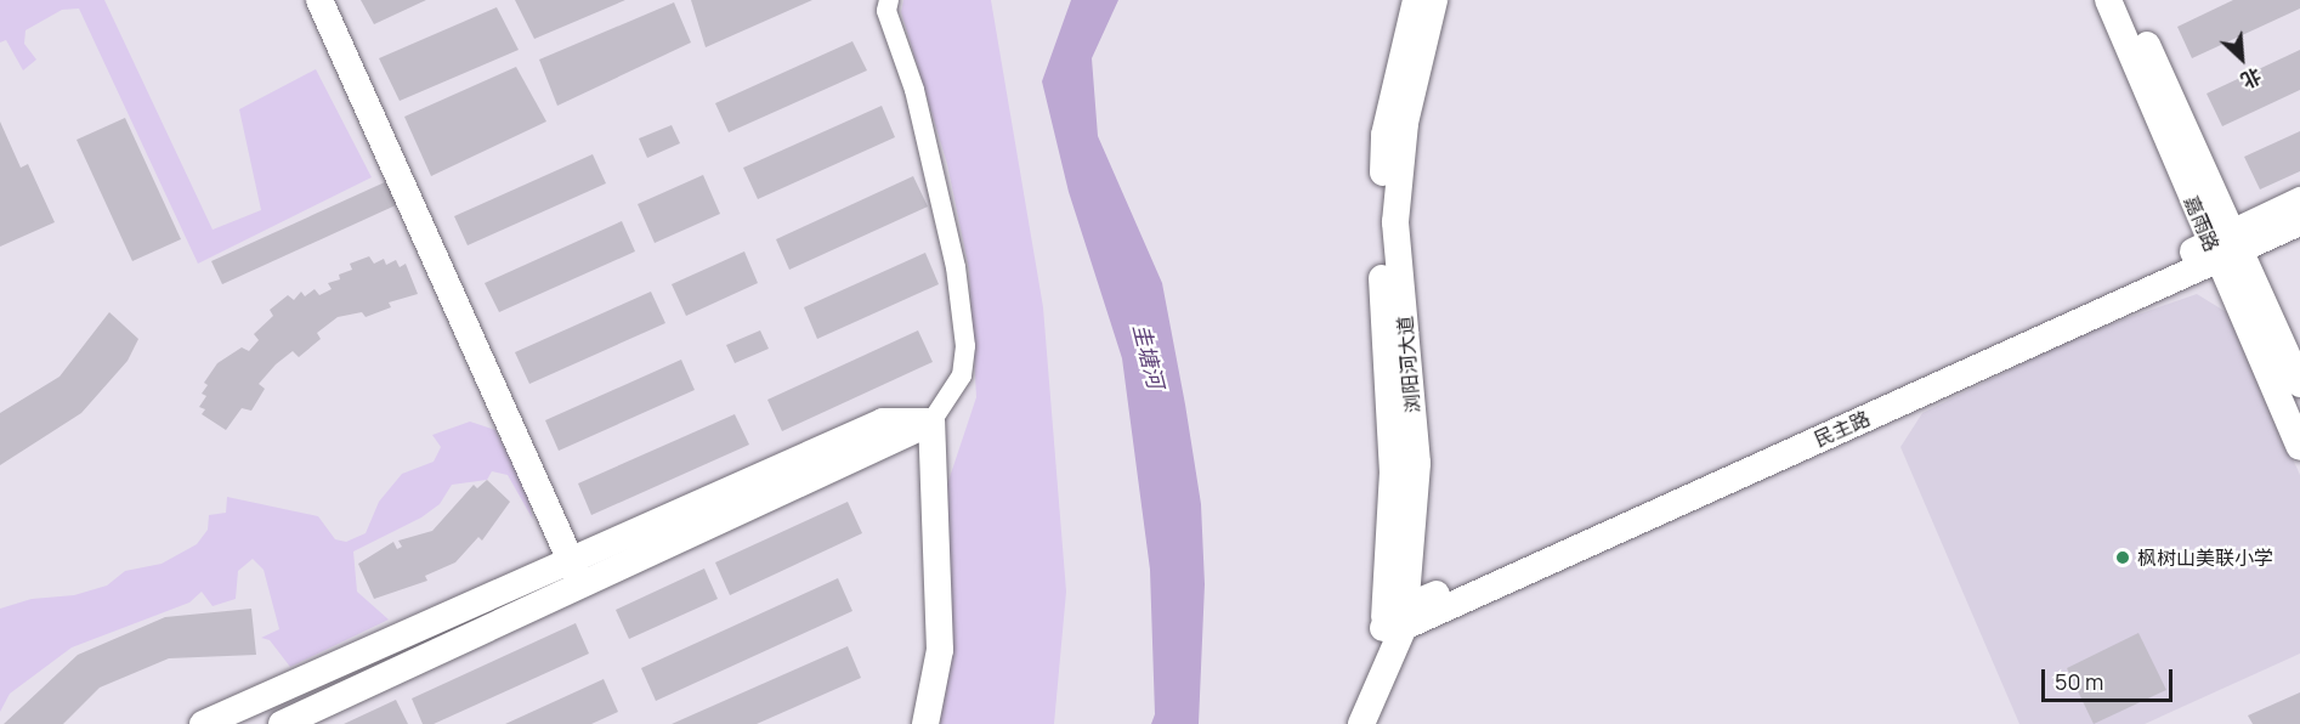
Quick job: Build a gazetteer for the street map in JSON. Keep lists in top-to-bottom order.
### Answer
{
  "streets": {
    "street": ["嘉雨路", "浏阳河大道", "民主路"]
  },
  "crossings": [
    ["嘉雨路", "民主路"],
    ["浏阳河大道", "民主路"]
  ],
  "water": ["圭塘河"],
  "places": ["枫树山美联小学"],
  "scale_bar": "50 m",
  "north": "bottom right"
}
